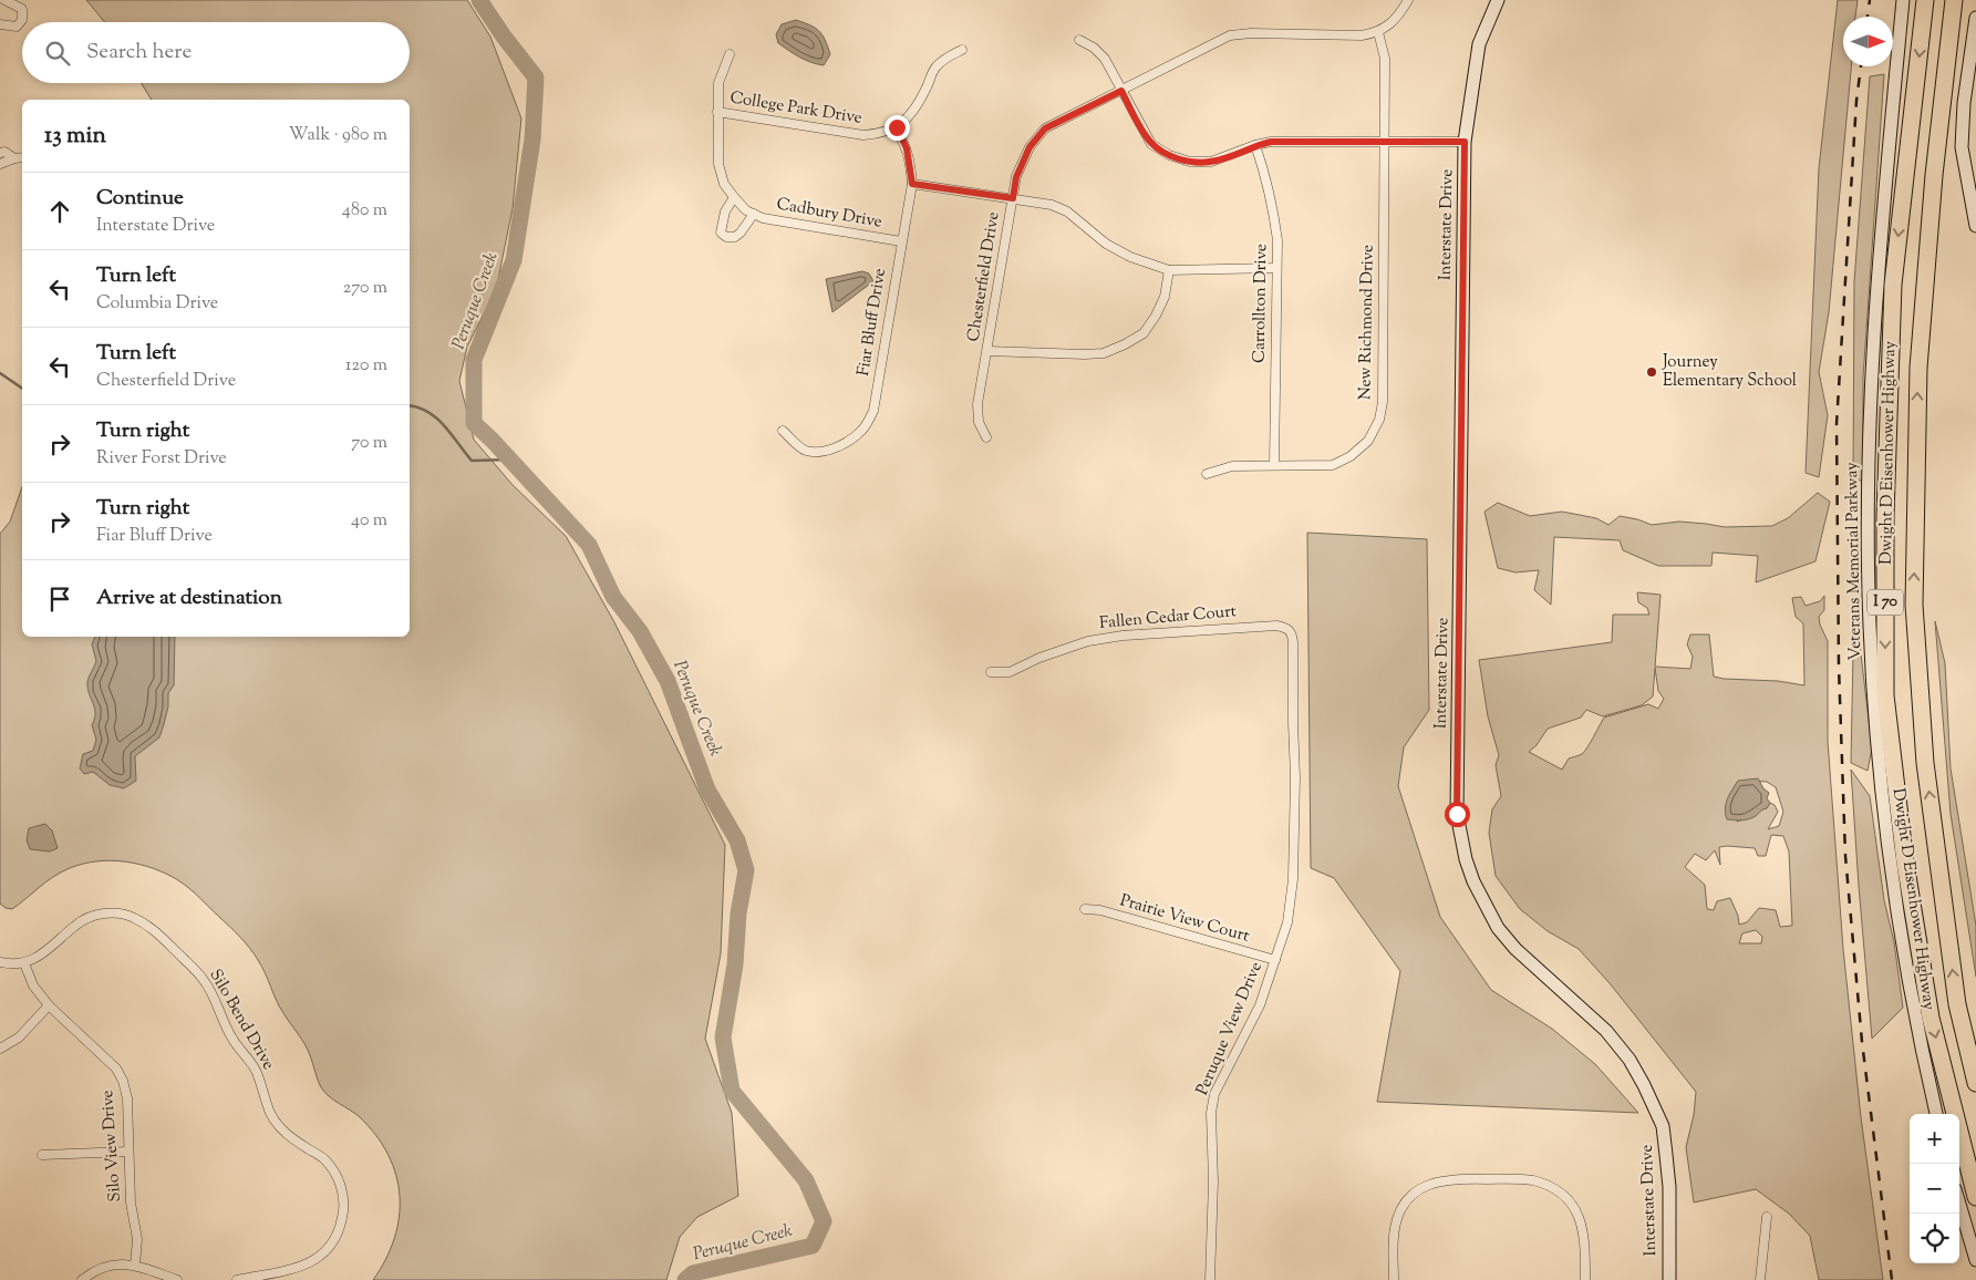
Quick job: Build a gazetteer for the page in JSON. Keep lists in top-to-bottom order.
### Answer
{
  "streets": {
    "highway": ["Dwight D Eisenhower Highway", "I 70"],
    "street": [
      "College Park Drive",
      "Cadbury Drive",
      "Interstate Drive",
      "Chesterfield Drive",
      "Carrollton Drive",
      "Fiar Bluff Drive",
      "New Richmond Drive",
      "Veterans Memorial Parkway",
      "Fallen Cedar Court",
      "Prairie View Court",
      "Silo Bend Drive",
      "Peruque View Drive",
      "Silo View Drive"
    ]
  },
  "crossings": [
    ["College Park Drive", "Cadbury Drive"],
    ["College Park Drive", "Fiar Bluff Drive"],
    ["Cadbury Drive", "Fiar Bluff Drive"],
    ["Chesterfield Drive", "New Richmond Drive"],
    ["Carrollton Drive", "New Richmond Drive"],
    ["Fallen Cedar Court", "Peruque View Drive"],
    ["Prairie View Court", "Peruque View Drive"],
    ["Silo Bend Drive", "Silo View Drive"]
  ],
  "water": ["Peruque Creek"],
  "places": ["Journey Elementary School"],
  "north": "right",
  "page": {
    "search": "Search here",
    "heading": ["13 min", "Walk · 980 m"],
    "list": [
      ["Continue", "Interstate Drive", "480 m"],
      ["Turn left", "Columbia Drive", "270 m"],
      ["Turn left", "Chesterfield Drive", "120 m"],
      ["Turn right", "River Forst Drive", "70 m"],
      ["Turn right", "Fiar Bluff Drive", "40 m"],
      "Arrive at destination"
    ],
    "map_buttons": ["+", "−"]
  }
}
